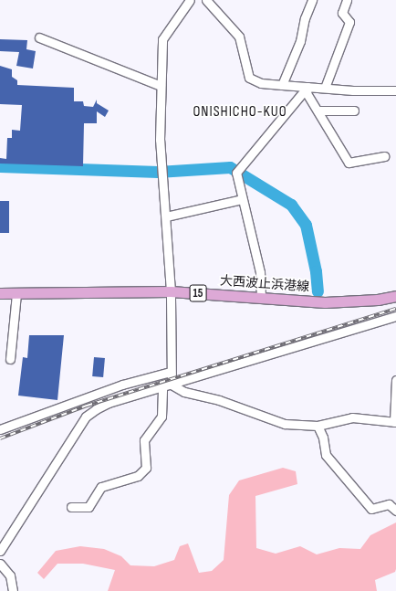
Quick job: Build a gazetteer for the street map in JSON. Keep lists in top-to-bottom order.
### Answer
{
  "streets": {
    "main road": ["大西波止浜港線", "15"]
  },
  "districts": ["ONISHICHO-KUO"]
}
